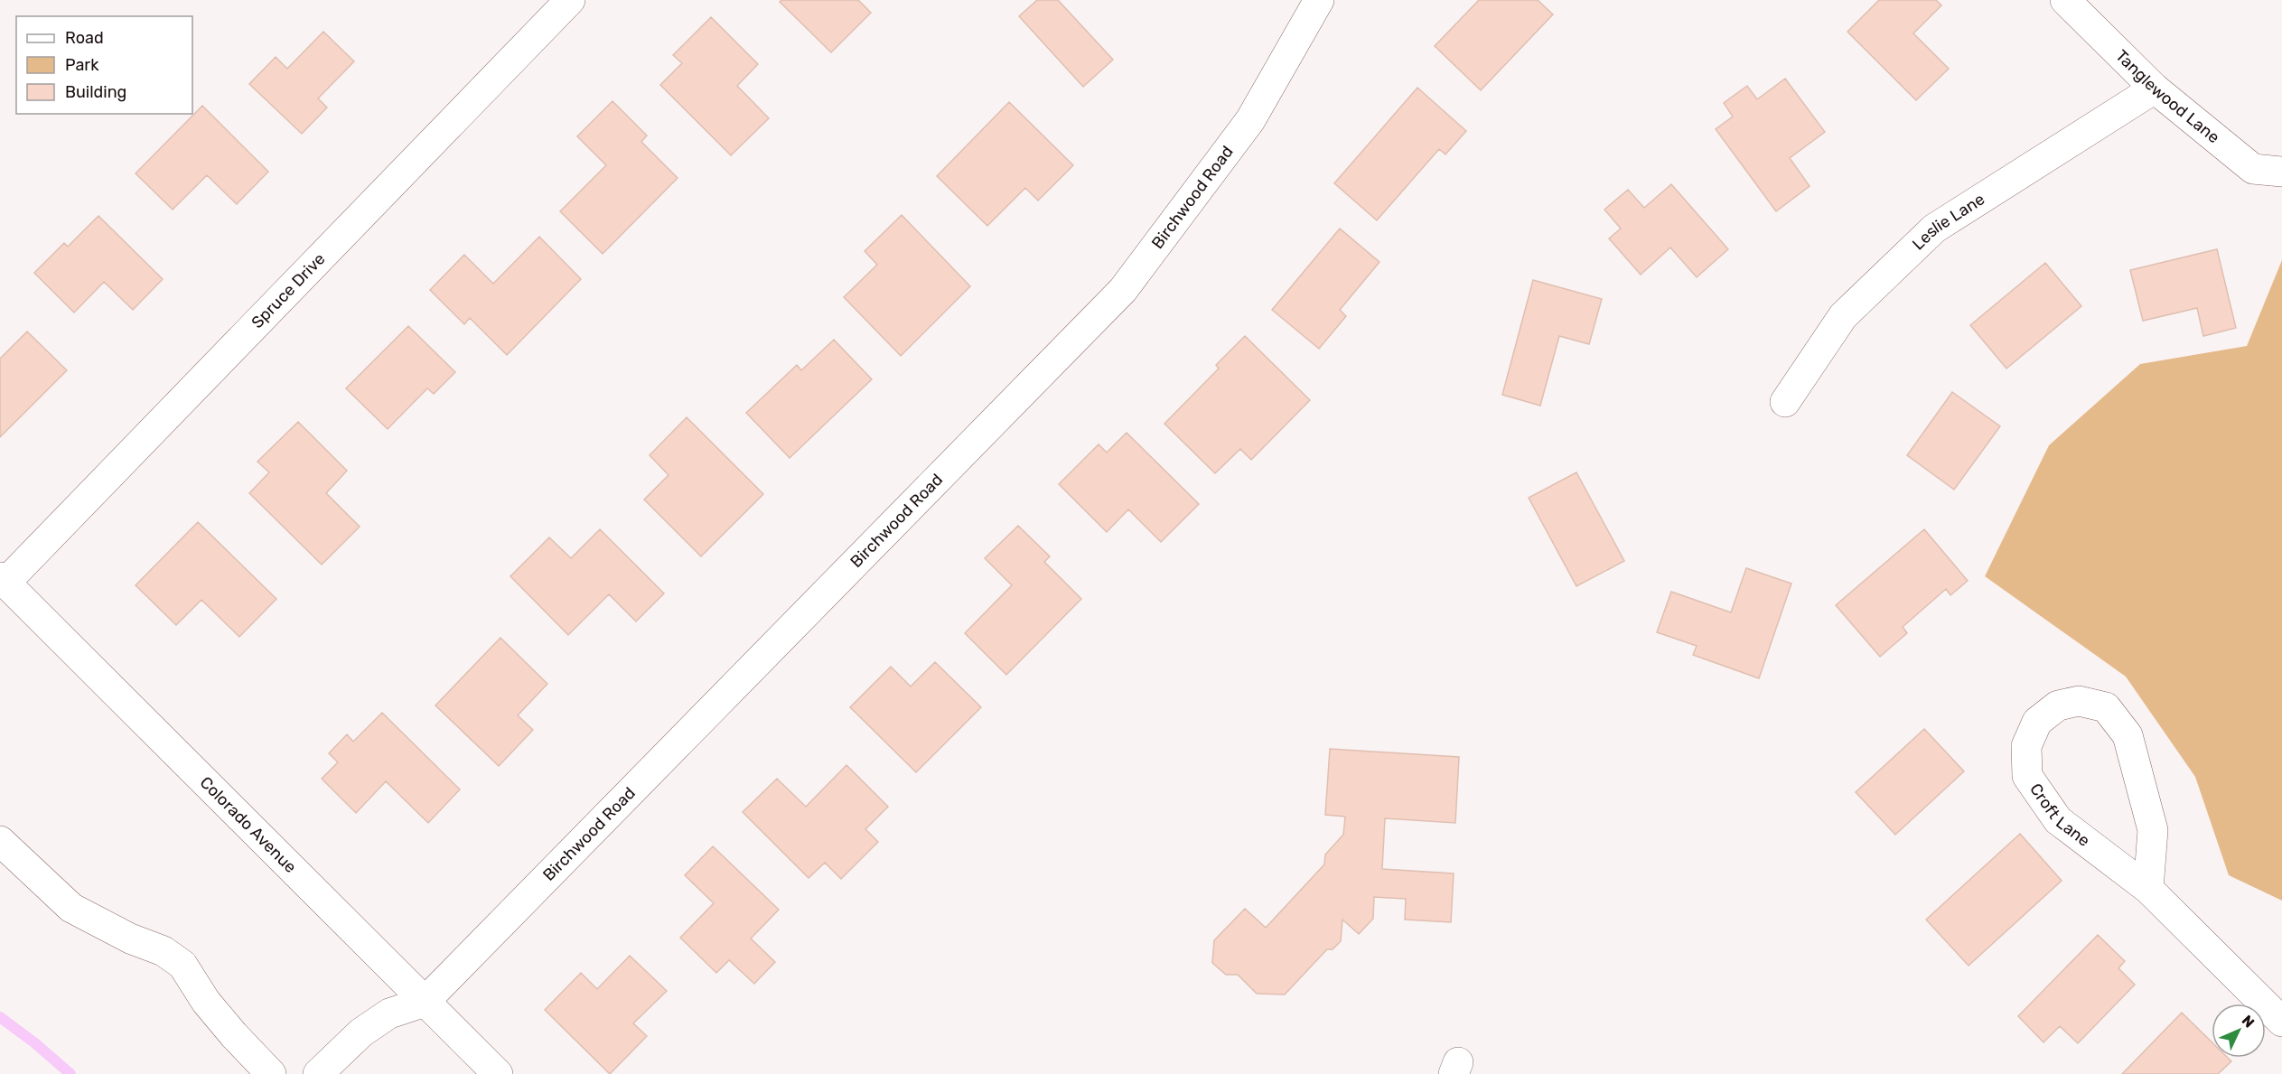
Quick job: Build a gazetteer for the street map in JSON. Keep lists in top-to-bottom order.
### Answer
{
  "streets": {
    "street": [
      "Tanglewood Lane",
      "Birchwood Road",
      "Leslie Lane",
      "Spruce Drive",
      "Croft Lane",
      "Colorado Avenue"
    ]
  },
  "crossings": [
    ["Tanglewood Lane", "Leslie Lane"],
    ["Birchwood Road", "Colorado Avenue"],
    ["Spruce Drive", "Colorado Avenue"]
  ],
  "legend": ["Road", "Park", "Building"],
  "north": "top right"
}
